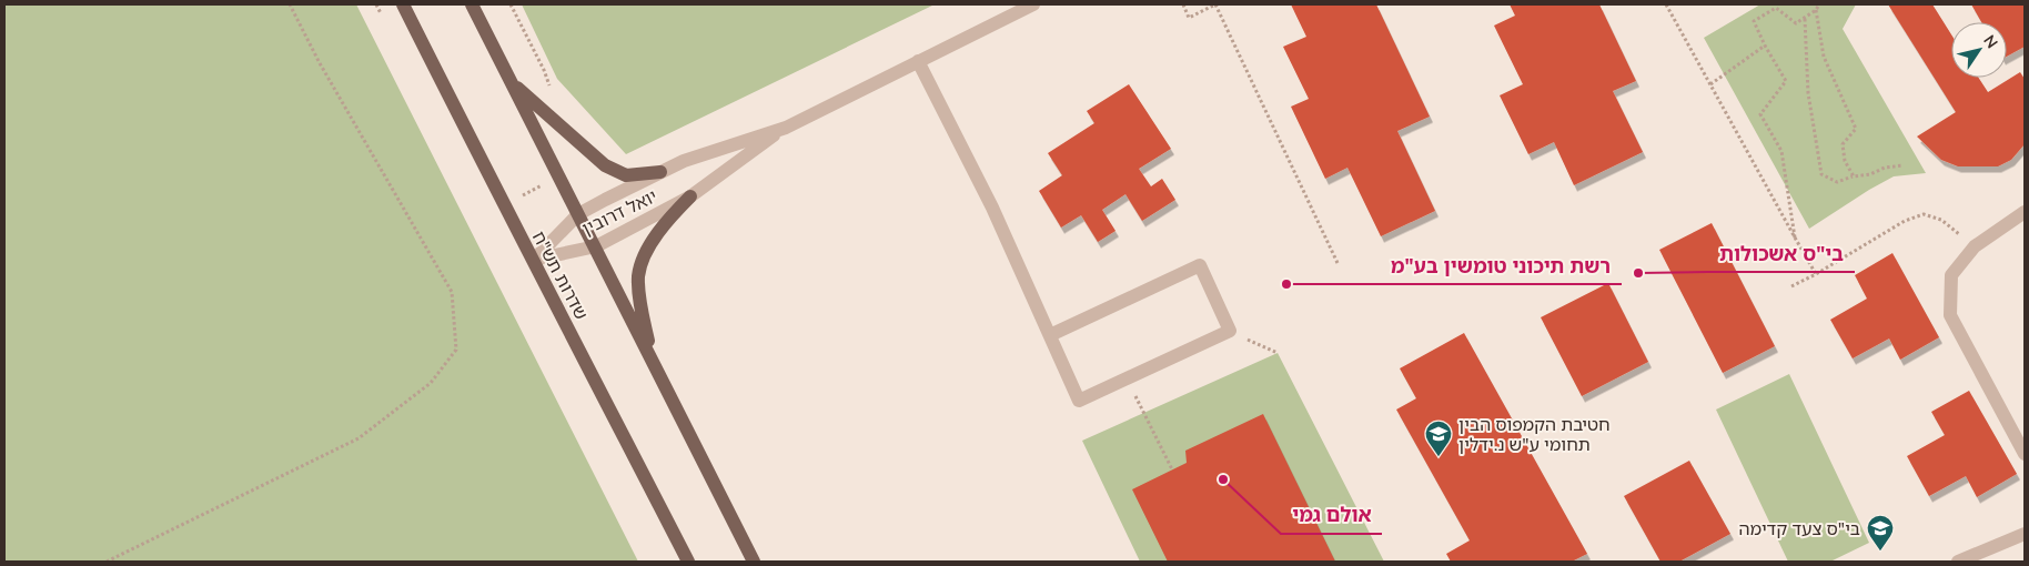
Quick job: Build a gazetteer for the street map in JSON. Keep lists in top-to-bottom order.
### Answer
{
  "streets": {
    "main road": ["שדרות תש\"ח"],
    "street": ["יואל דרובין"]
  },
  "crossings": [
    ["יואל דרובין", "שדרות תש\"ח"]
  ],
  "places": {
    "other": ["בי\"ס אשכולות", "רשת תיכוני טומשין בע\"מ", "אולם גמי"],
    "school or university": ["חטיבת הקמפוס הבין תחומי ע\"ש נ.ידלין", "בי\"ס צעד קדימה"]
  },
  "north": "top right"
}
